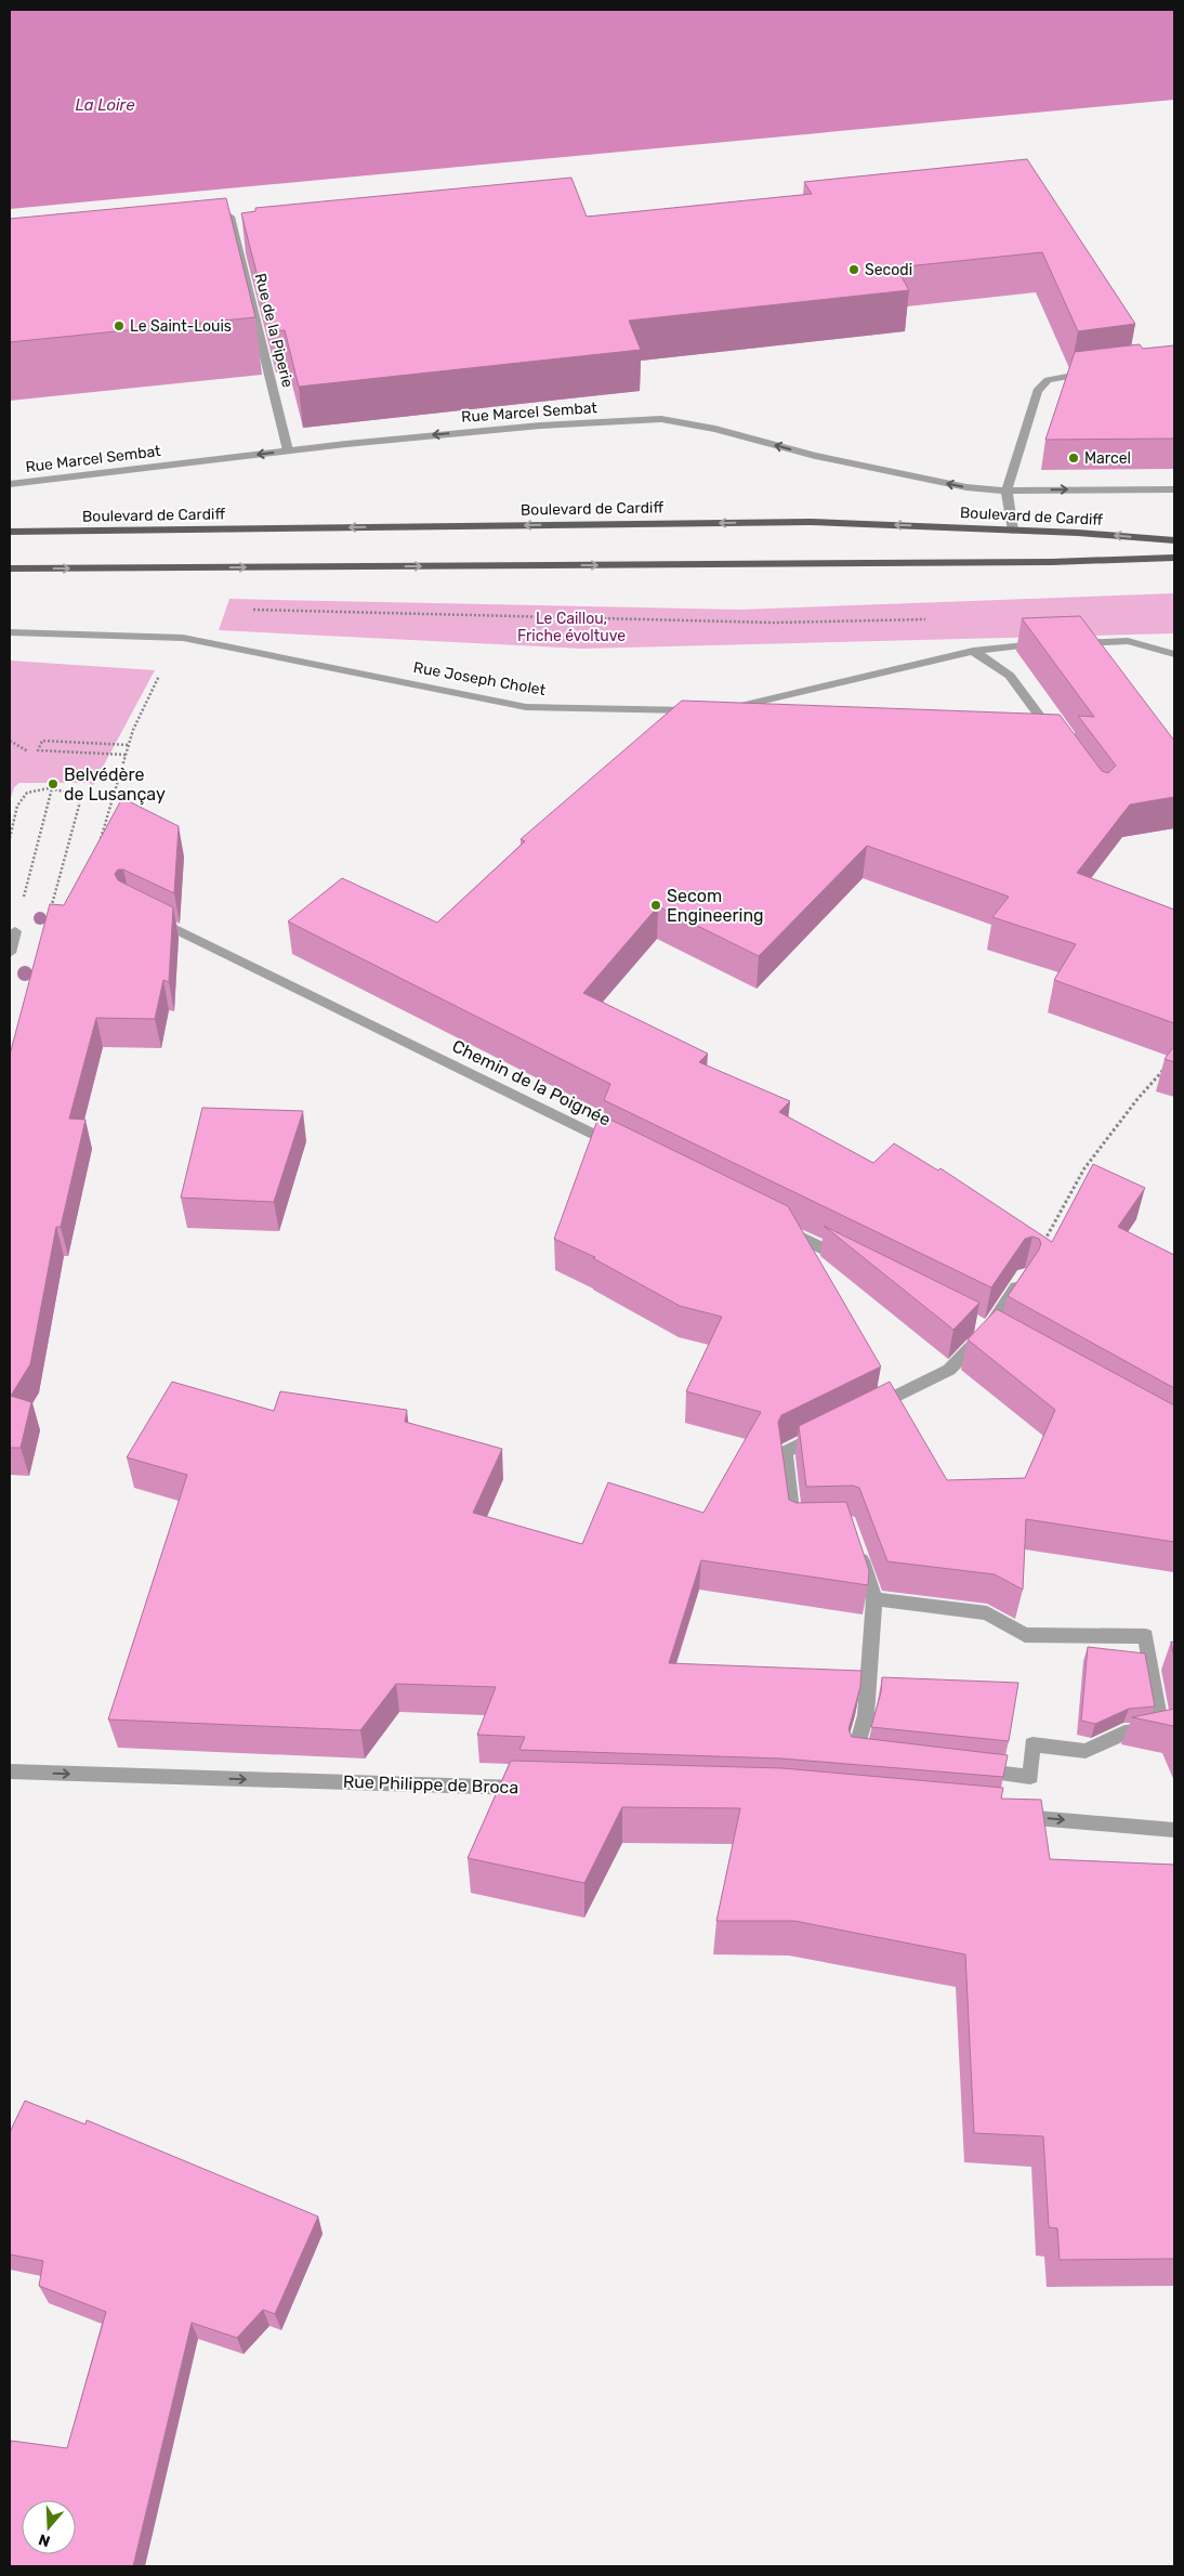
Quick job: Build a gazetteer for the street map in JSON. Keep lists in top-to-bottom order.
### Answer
{
  "streets": {
    "main road": ["Boulevard de Cardiff"],
    "street": [
      "Rue de la Piperie",
      "Rue Marcel Sembat",
      "Rue Joseph Cholet",
      "Chemin de la Poignée",
      "Rue Philippe de Broca"
    ]
  },
  "crossings": [
    ["Rue de la Piperie", "Rue Marcel Sembat"]
  ],
  "one_way": ["Rue Philippe de Broca"],
  "water": ["La Loire"],
  "parks": ["Le Caillou, Friche évoltuve"],
  "places": [
    "Secodi",
    "Le Saint-Louis",
    "Marcel",
    "Belvédère de Lusançay",
    "Secom Engineering"
  ],
  "north": "bottom"
}
